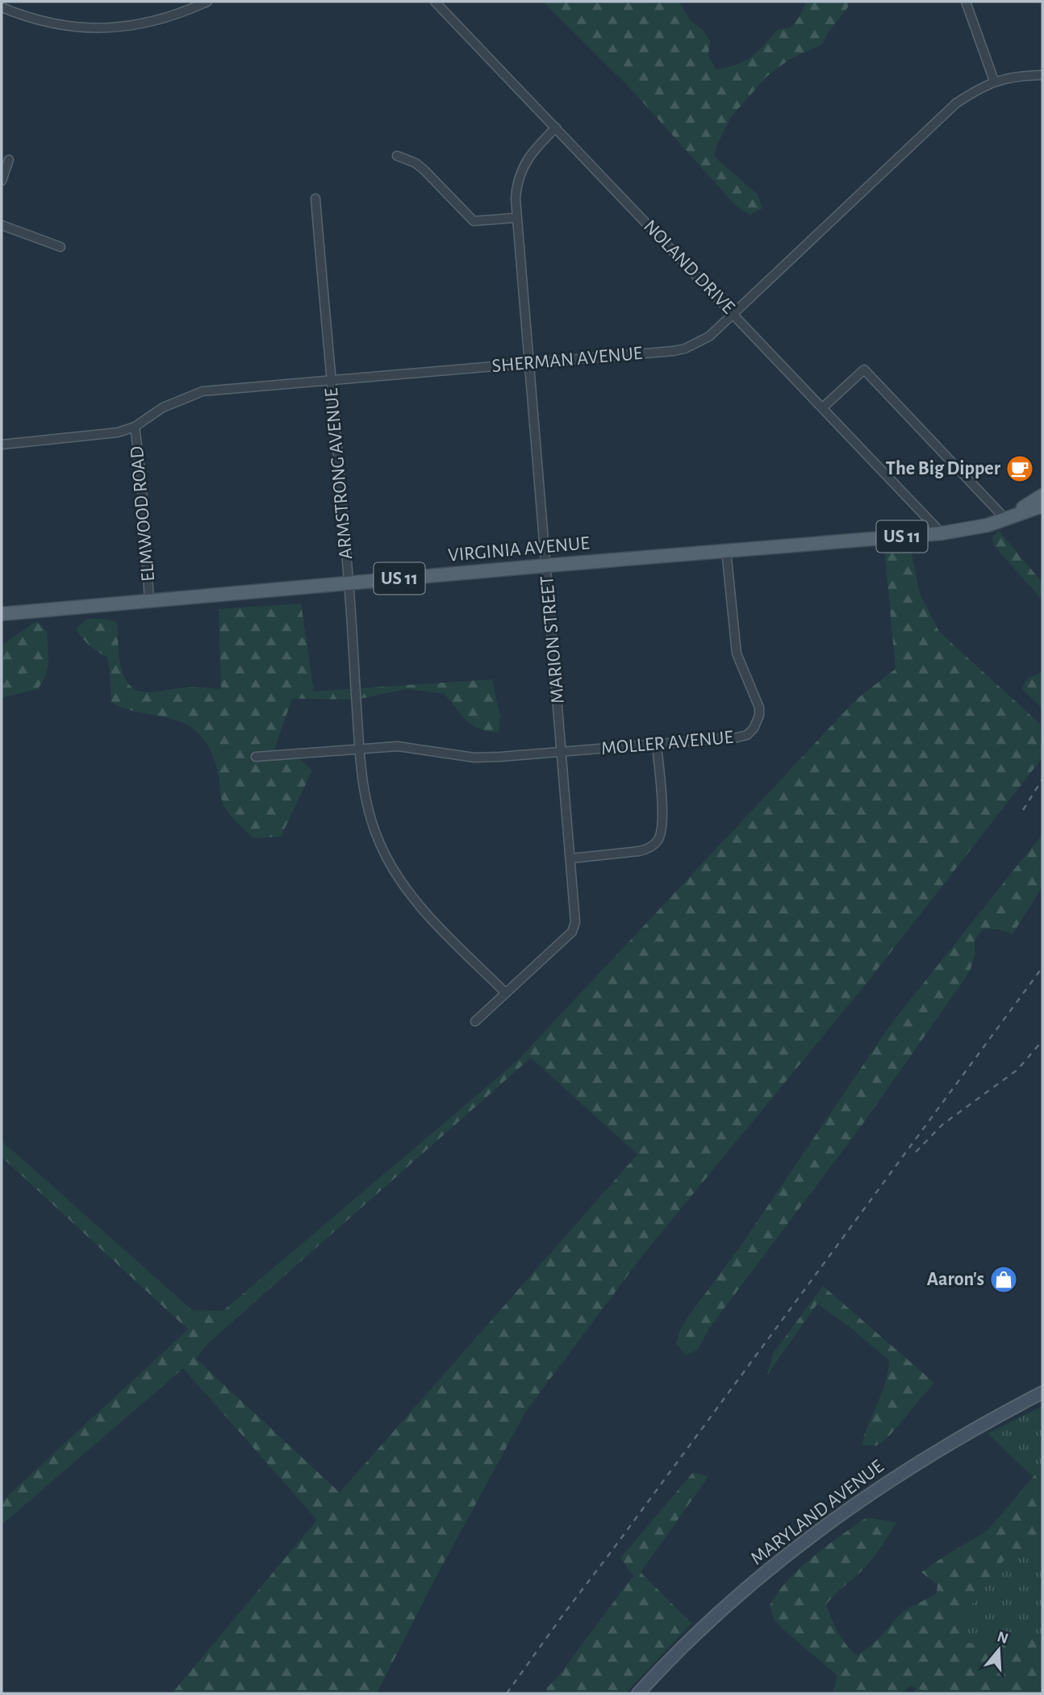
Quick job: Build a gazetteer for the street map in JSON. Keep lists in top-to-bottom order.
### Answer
{
  "streets": {
    "main road": ["US 11", "VIRGINIA AVENUE", "MARYLAND AVENUE"],
    "street": [
      "NOLAND DRIVE",
      "SHERMAN AVENUE",
      "ARMSTRONG AVENUE",
      "ELMWOOD ROAD",
      "MARION STREET",
      "MOLLER AVENUE"
    ]
  },
  "crossings": [
    ["NOLAND DRIVE", "SHERMAN AVENUE"],
    ["NOLAND DRIVE", "VIRGINIA AVENUE"],
    ["NOLAND DRIVE", "MARION STREET"],
    ["SHERMAN AVENUE", "ARMSTRONG AVENUE"],
    ["SHERMAN AVENUE", "ELMWOOD ROAD"],
    ["SHERMAN AVENUE", "MARION STREET"],
    ["ARMSTRONG AVENUE", "VIRGINIA AVENUE"],
    ["ARMSTRONG AVENUE", "MARION STREET"],
    ["ARMSTRONG AVENUE", "MOLLER AVENUE"],
    ["ELMWOOD ROAD", "VIRGINIA AVENUE"],
    ["VIRGINIA AVENUE", "MARION STREET"],
    ["VIRGINIA AVENUE", "MOLLER AVENUE"],
    ["MARION STREET", "MOLLER AVENUE"]
  ],
  "places": {
    "cafe": ["The Big Dipper"],
    "shop": ["Aaron's"]
  },
  "north": "top"
}
